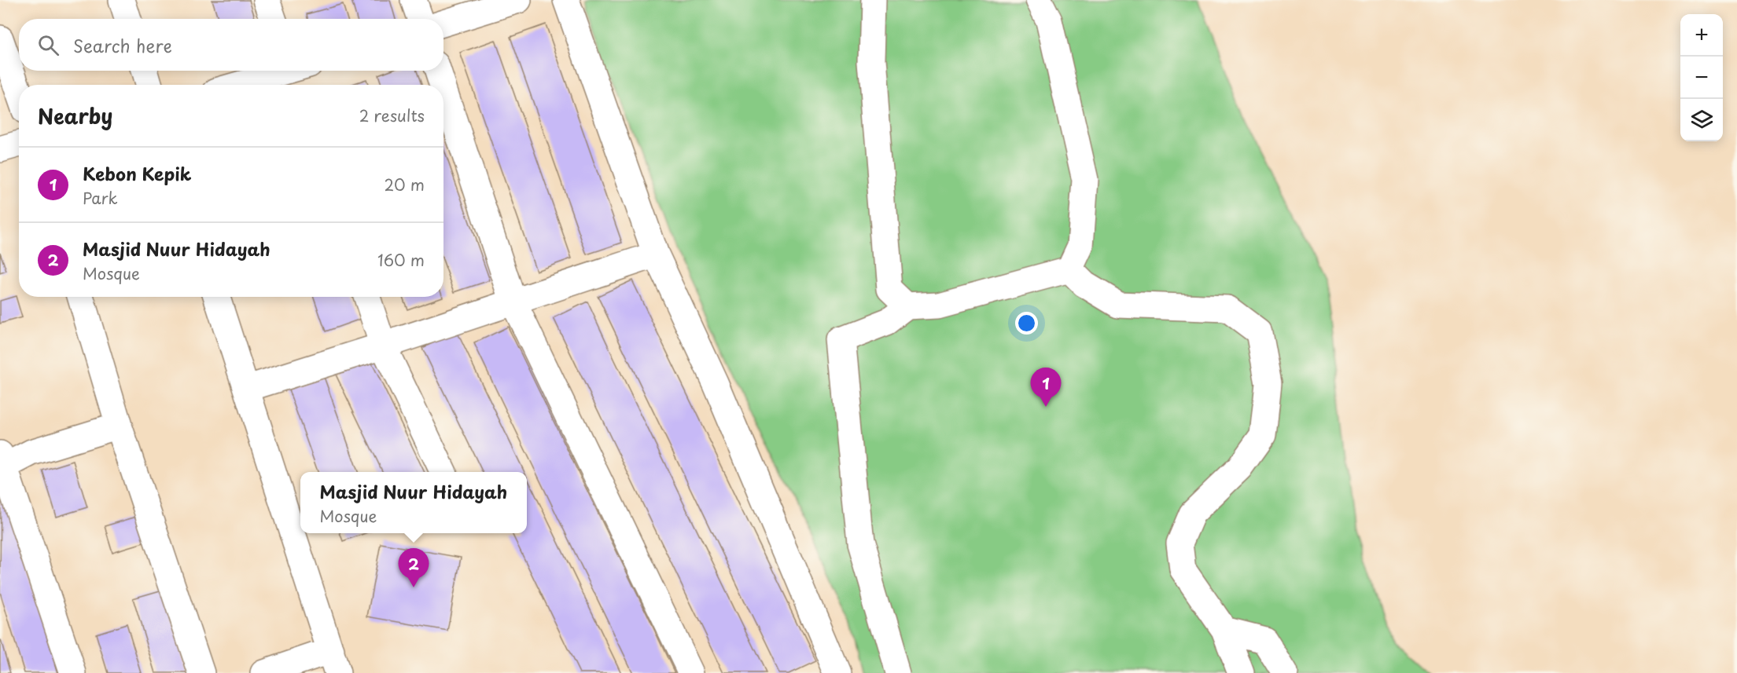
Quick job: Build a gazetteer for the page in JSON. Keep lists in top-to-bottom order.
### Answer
{
  "page": {
    "map_buttons": ["+", "−"],
    "search": "Search here",
    "heading": ["Nearby", "2 results"],
    "list": [
      {
        "mark": "1",
        "name": "Kebon Kepik",
        "note": "Park",
        "value": "20 m"
      },
      {
        "mark": "2",
        "name": "Masjid Nuur Hidayah",
        "note": "Mosque",
        "value": "160 m"
      }
    ],
    "pins": ["1", "2"],
    "popup": ["Masjid Nuur Hidayah", "Mosque"]
  }
}
